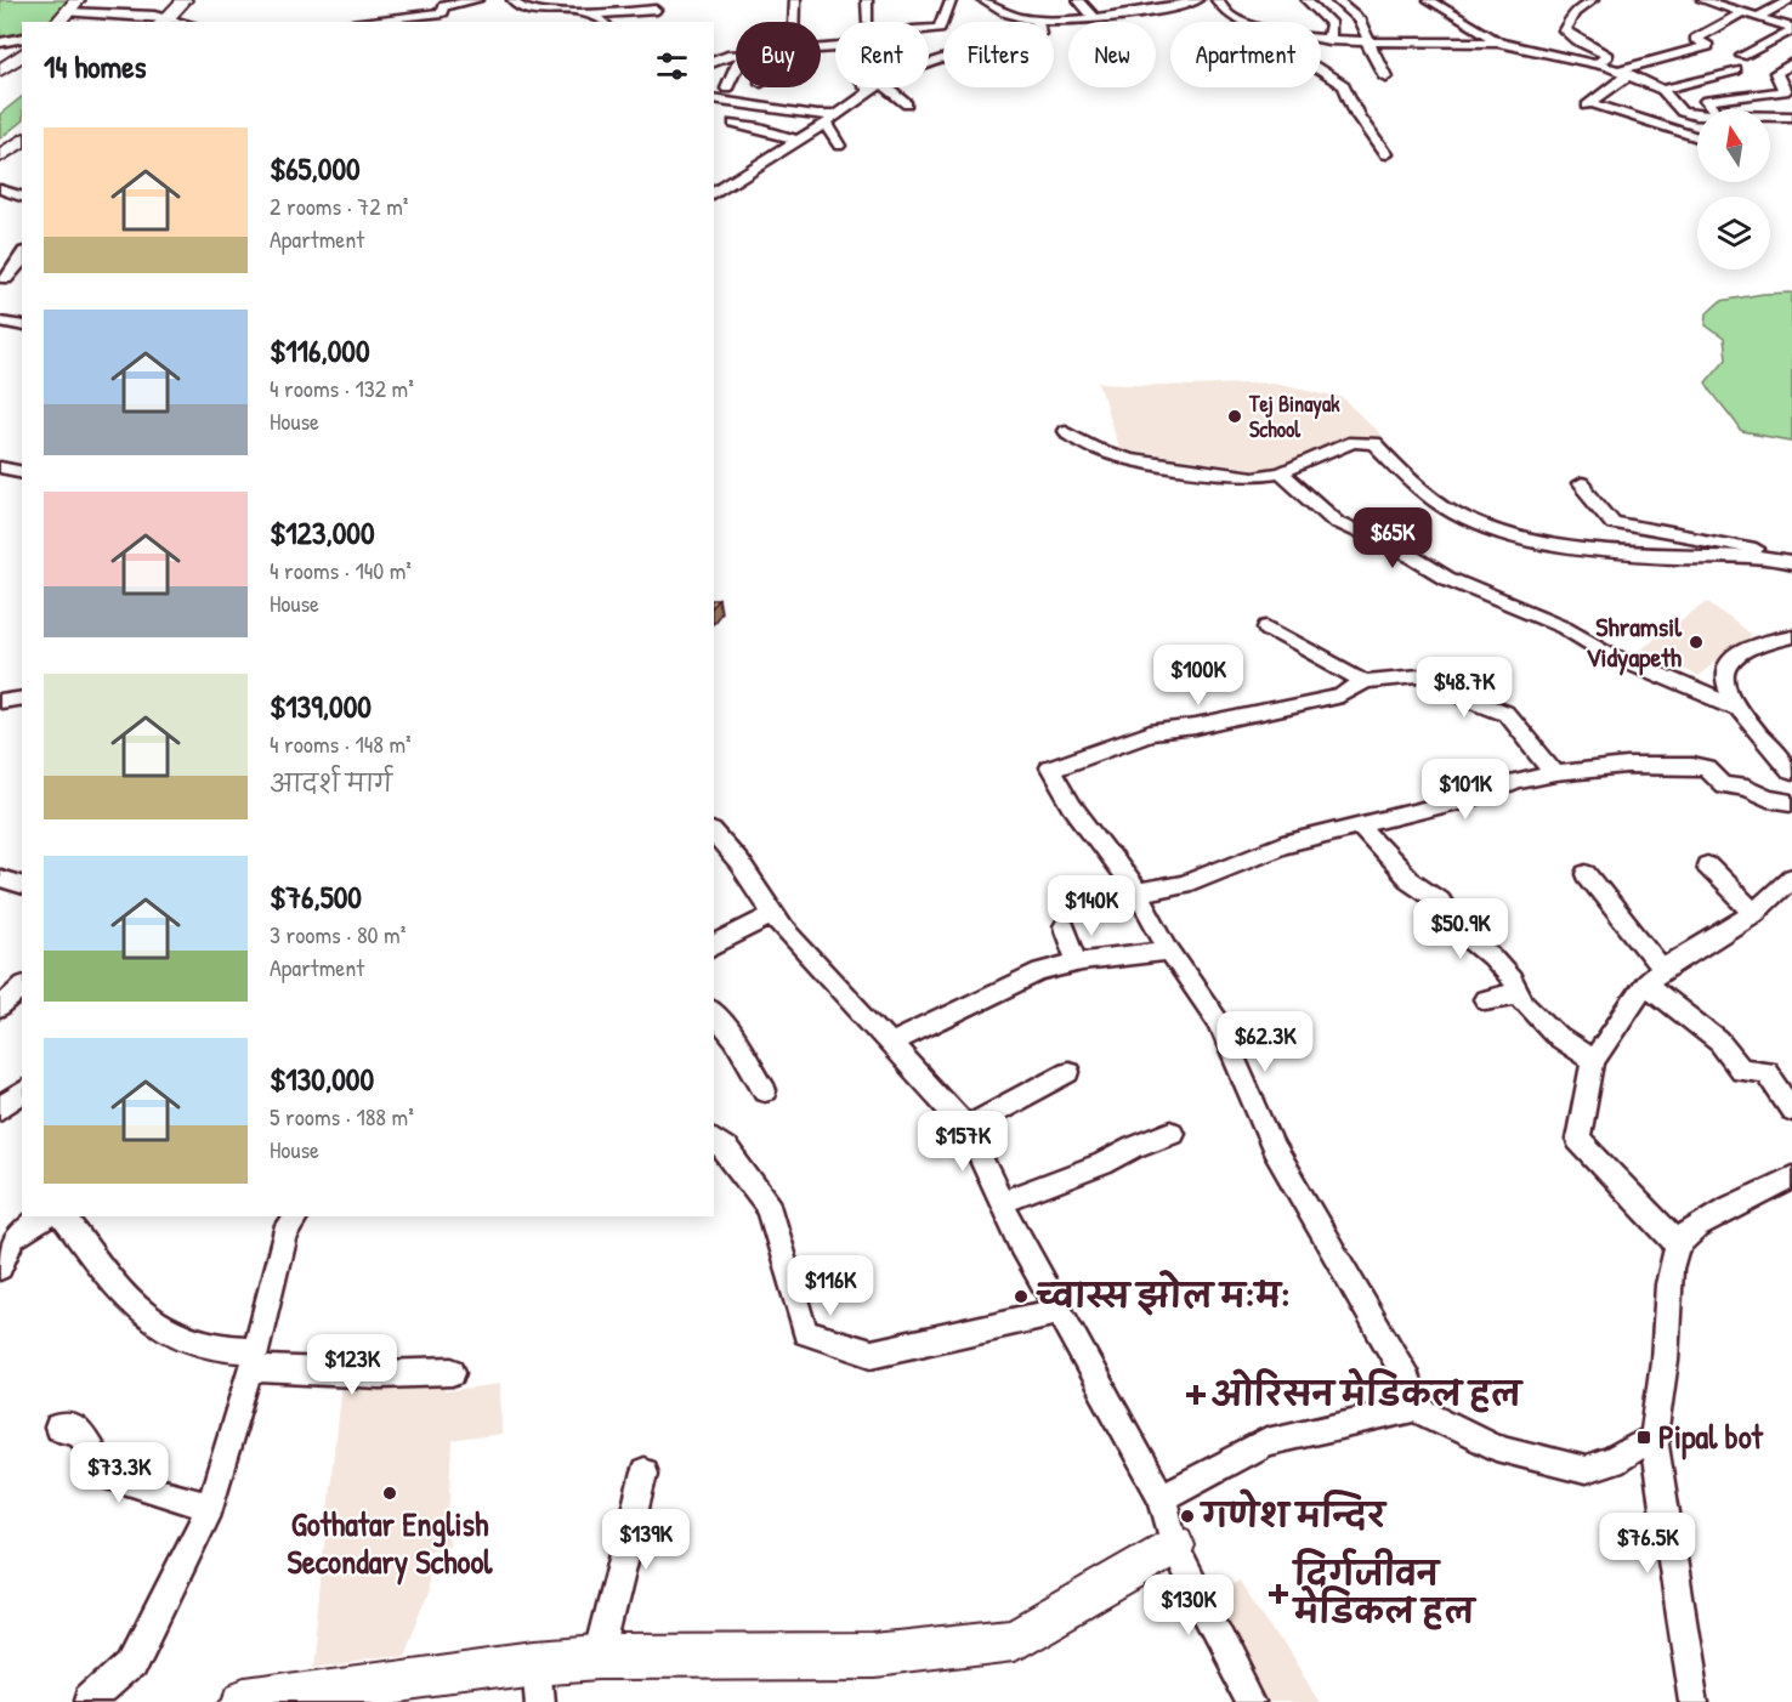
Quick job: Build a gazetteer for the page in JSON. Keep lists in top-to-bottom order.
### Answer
{
  "places": {
    "other": [
      "Tej Binayak School",
      "Shramsil Vidyapeth",
      "च्वास्स झोल मःमः",
      "Gothatar English Secondary School",
      "गणेश मन्दिर"
    ],
    "health": ["ओरिसन मेडिकल हल", "दिर्गजीवन मेडिकल हल"],
    "transit": ["Pipal bot"]
  },
  "north": "top",
  "page": {
    "chip": [
      "Buy",
      "Rent",
      "Filters",
      "New",
      "Apartment"
    ],
    "heading": "14 homes",
    "list": [
      {
        "name": "$65,000",
        "note": "2 rooms · 72 m² · Apartment"
      },
      {
        "name": "$116,000",
        "note": "4 rooms · 132 m² · House"
      },
      {
        "name": "$123,000",
        "note": "4 rooms · 140 m² · House"
      },
      {
        "name": "$139,000",
        "note": "4 rooms · 148 m² · आदर्श मार्ग"
      },
      {
        "name": "$76,500",
        "note": "3 rooms · 80 m² · Apartment"
      },
      {
        "name": "$130,000",
        "note": "5 rooms · 188 m² · House"
      }
    ],
    "price": [
      "$65K",
      "$100K",
      "$48.7K",
      "$101K",
      "$140K",
      "$50.9K",
      "$62.3K",
      "$157K",
      "$116K",
      "$123K",
      "$73.3K",
      "$139K",
      "$76.5K",
      "$130K"
    ]
  }
}
